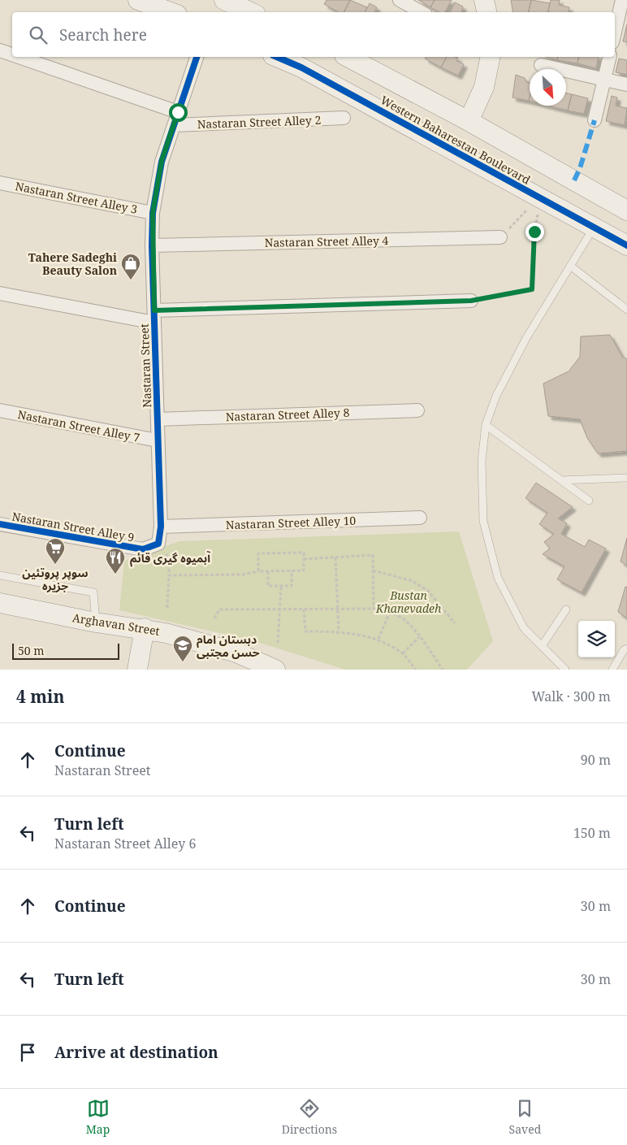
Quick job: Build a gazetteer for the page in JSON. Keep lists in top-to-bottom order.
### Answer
{
  "streets": {
    "street": [
      "Nastaran Street Alley 2",
      "Western Baharestan Boulevard",
      "Nastaran Street Alley 3",
      "Nastaran Street Alley 4",
      "Nastaran Street",
      "Nastaran Street Alley 8",
      "Nastaran Street Alley 7",
      "Nastaran Street Alley 10",
      "Nastaran Street Alley 9",
      "Arghavan Street"
    ]
  },
  "crossings": [
    ["Nastaran Street Alley 2", "Nastaran Street"],
    ["Nastaran Street Alley 3", "Nastaran Street"],
    ["Nastaran Street Alley 4", "Nastaran Street"],
    ["Nastaran Street", "Nastaran Street Alley 8"],
    ["Nastaran Street", "Nastaran Street Alley 7"],
    ["Nastaran Street", "Nastaran Street Alley 10"],
    ["Nastaran Street", "Nastaran Street Alley 9"]
  ],
  "parks": ["Bustan Khanevadeh"],
  "places": {
    "shop": ["Tahere Sadeghi Beauty Salon"],
    "supermarket": ["سوپر پروتئین جزیره"],
    "restaurant": ["آبمیوه گیری قائم"],
    "school or university": ["دبستان امام حسن مجتبی"]
  },
  "scale_bar": "50 m",
  "north": "bottom right",
  "page": {
    "search": "Search here",
    "scale": "50 m",
    "heading": ["4 min", "Walk · 300 m"],
    "list": [
      ["Continue", "Nastaran Street", "90 m"],
      ["Turn left", "Nastaran Street Alley 6", "150 m"],
      ["Continue", "30 m"],
      ["Turn left", "30 m"],
      "Arrive at destination"
    ],
    "nav": ["Map", "Directions", "Saved"]
  }
}
